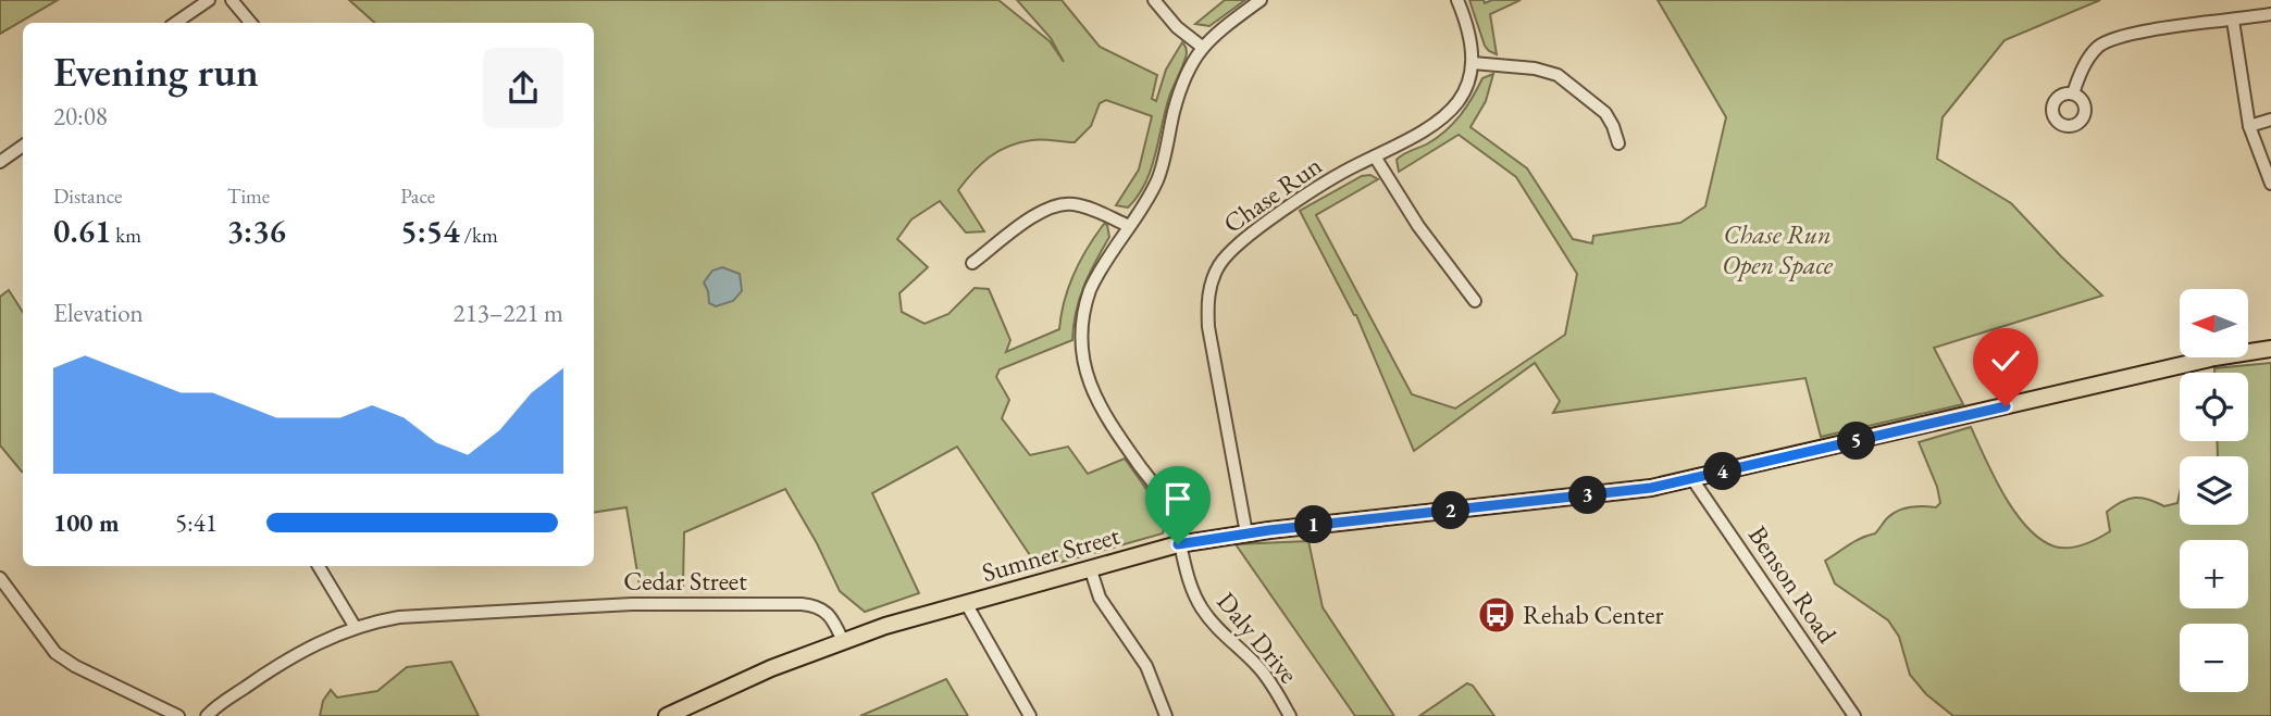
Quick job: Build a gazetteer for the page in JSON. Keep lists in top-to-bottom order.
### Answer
{
  "streets": {
    "main road": ["Sumner Street"],
    "street": [
      "Chase Run",
      "Cedar Street",
      "Benson Road",
      "Daly Drive"
    ]
  },
  "crossings": [
    ["Chase Run", "Sumner Street"],
    ["Sumner Street", "Cedar Street"],
    ["Sumner Street", "Benson Road"],
    ["Sumner Street", "Daly Drive"]
  ],
  "parks": ["Chase Run Open Space"],
  "places": {
    "bus stop": ["Rehab Center"]
  },
  "north": "left",
  "page": {
    "heading": ["Evening run", "20:08"],
    "stats": [
      ["Distance", "0.61 km"],
      ["Time", "3:36"],
      ["Pace", "5:54 /km"]
    ],
    "chart": ["Elevation", "213–221 m"],
    "map_buttons": ["+", "−"],
    "pins": [
      "5",
      "4",
      "3",
      "2",
      "1"
    ],
    "list": [
      {
        "name": "100 m",
        "note": "5:41"
      }
    ]
  }
}
